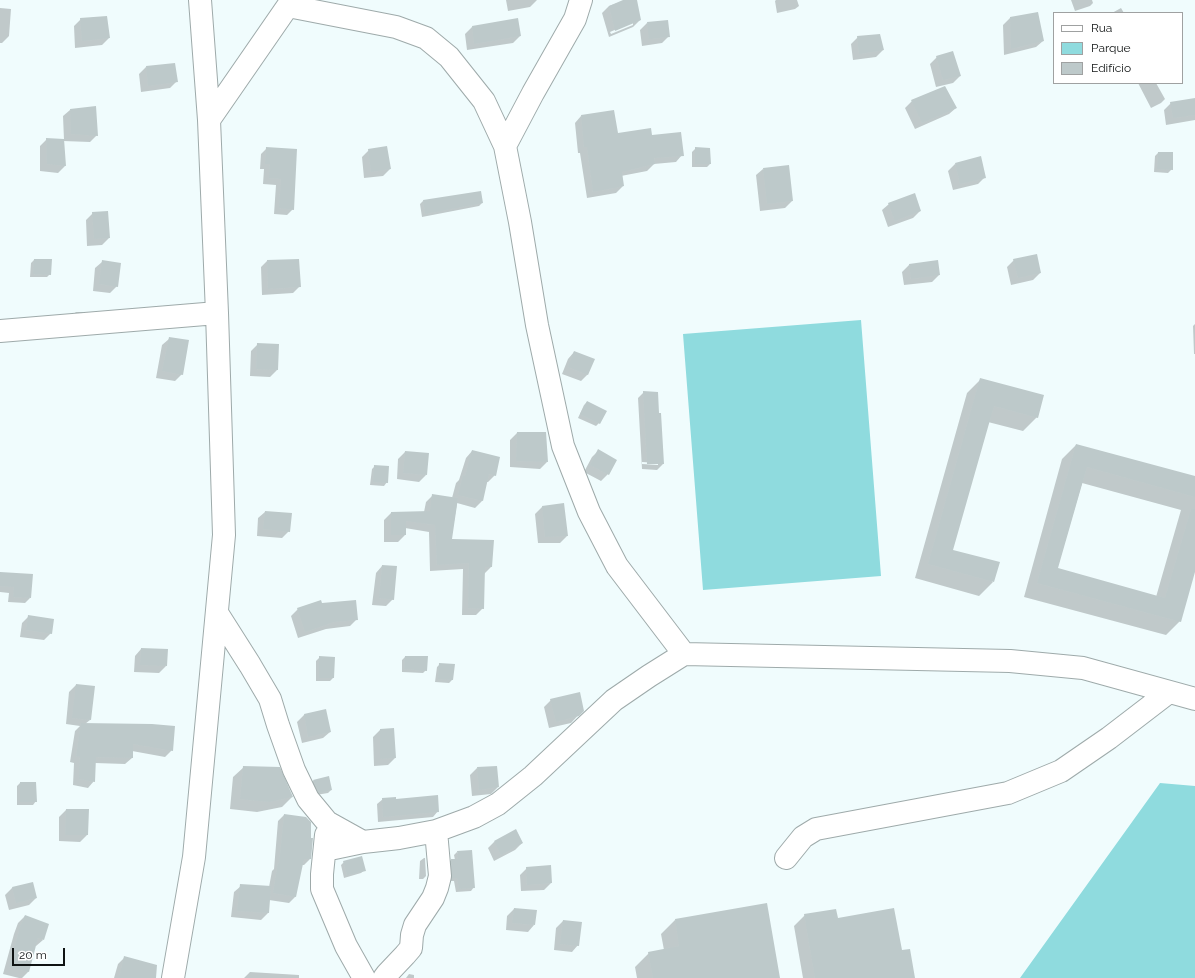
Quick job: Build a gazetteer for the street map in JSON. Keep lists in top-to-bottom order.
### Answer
{
  "legend": ["Rua", "Parque", "Edifício"],
  "scale_bar": "20 m"
}
